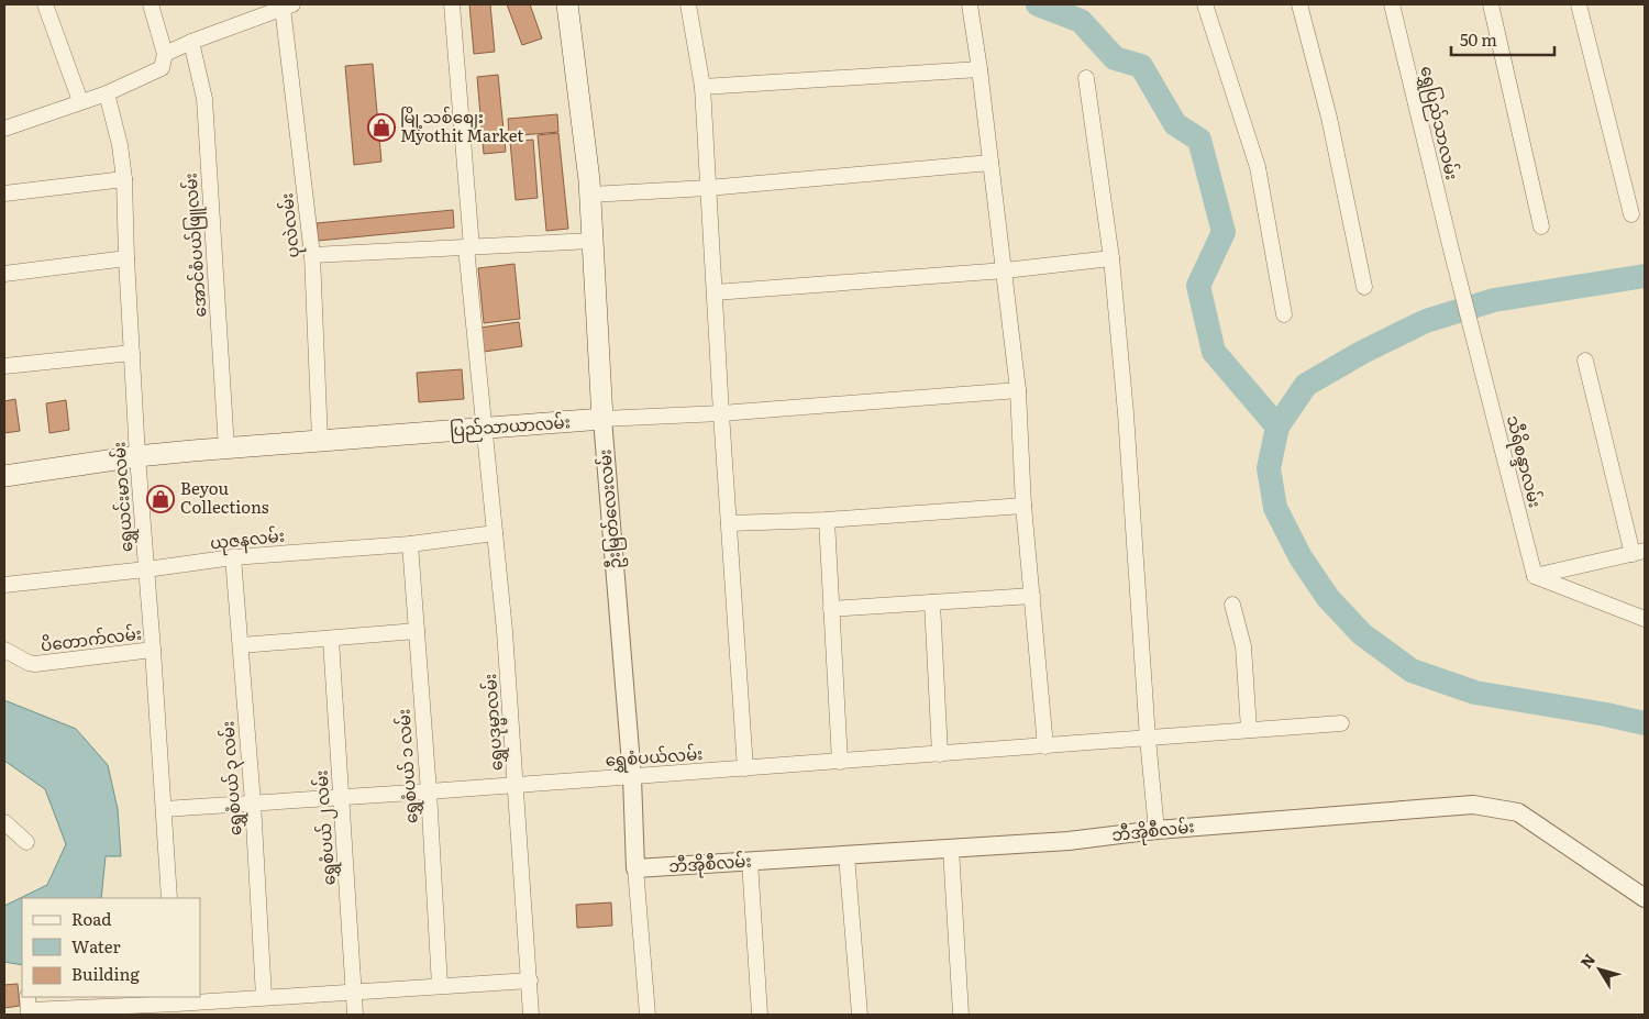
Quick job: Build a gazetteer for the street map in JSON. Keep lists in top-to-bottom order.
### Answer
{
  "streets": {
    "main road": ["ပြည်သာယာလမ်း", "ဦးမြတ်လေးလမ်း"],
    "street": [
      "ရွှေပြည်သာလမ်း",
      "ပုလဲလမ်း",
      "အောင်စံပယ်ဖြူလမ်း",
      "သီရိစန္ဒာလမ်း",
      "ရွှေယင်းမာလမ်း",
      "ယုဇနလမ်း",
      "ပိတောက်လမ်း",
      "ရွှေပဒုမ္မာလမ်း",
      "ရွှေစံပယ်လမ်း",
      "ရွှေစံပယ် ၁ လမ်း",
      "ရွှေစံပယ် ၃ လမ်း",
      "ရွှေစံပယ် ၂ လမ်း",
      "ဘီအိုစီလမ်း"
    ]
  },
  "crossings": [
    ["ရွှေပြည်သာလမ်း", "သီရိစန္ဒာလမ်း"],
    ["ပုလဲလမ်း", "ပြည်သာယာလမ်း"],
    ["အောင်စံပယ်ဖြူလမ်း", "ပြည်သာယာလမ်း"],
    ["ပြည်သာယာလမ်း", "ရွှေယင်းမာလမ်း"],
    ["ပြည်သာယာလမ်း", "ဦးမြတ်လေးလမ်း"],
    ["ပြည်သာယာလမ်း", "ရွှေပဒုမ္မာလမ်း"],
    ["ရွှေယင်းမာလမ်း", "ယုဇနလမ်း"],
    ["ရွှေယင်းမာလမ်း", "ပိတောက်လမ်း"],
    ["ရွှေယင်းမာလမ်း", "ရွှေစံပယ်လမ်း"],
    ["ဦးမြတ်လေးလမ်း", "ရွှေစံပယ်လမ်း"],
    ["ဦးမြတ်လေးလမ်း", "ဘီအိုစီလမ်း"],
    ["ယုဇနလမ်း", "ရွှေပဒုမ္မာလမ်း"],
    ["ယုဇနလမ်း", "ရွှေစံပယ် ၁ လမ်း"],
    ["ယုဇနလမ်း", "ရွှေစံပယ် ၃ လမ်း"],
    ["ရွှေပဒုမ္မာလမ်း", "ရွှေစံပယ်လမ်း"],
    ["ရွှေစံပယ်လမ်း", "ရွှေစံပယ် ၁ လမ်း"],
    ["ရွှေစံပယ်လမ်း", "ရွှေစံပယ် ၃ လမ်း"],
    ["ရွှေစံပယ်လမ်း", "ရွှေစံပယ် ၂ လမ်း"]
  ],
  "places": {
    "shop": ["မြို့သစ်စျေး Myothit Market", "Beyou Collections"]
  },
  "legend": ["Road", "Water", "Building"],
  "scale_bar": "50 m",
  "north": "top left"
}
